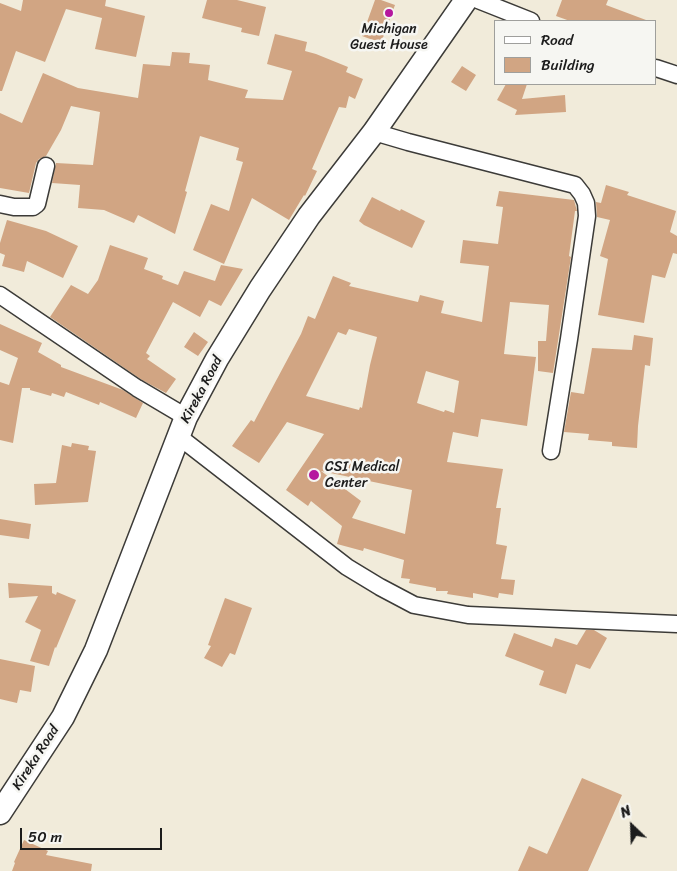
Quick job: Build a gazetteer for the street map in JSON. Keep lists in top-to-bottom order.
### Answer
{
  "streets": {
    "main road": ["Kireka Road"]
  },
  "places": ["Michigan Guest House", "CSI Medical Center"],
  "legend": ["Road", "Building"],
  "scale_bar": "50 m",
  "north": "top left"
}
